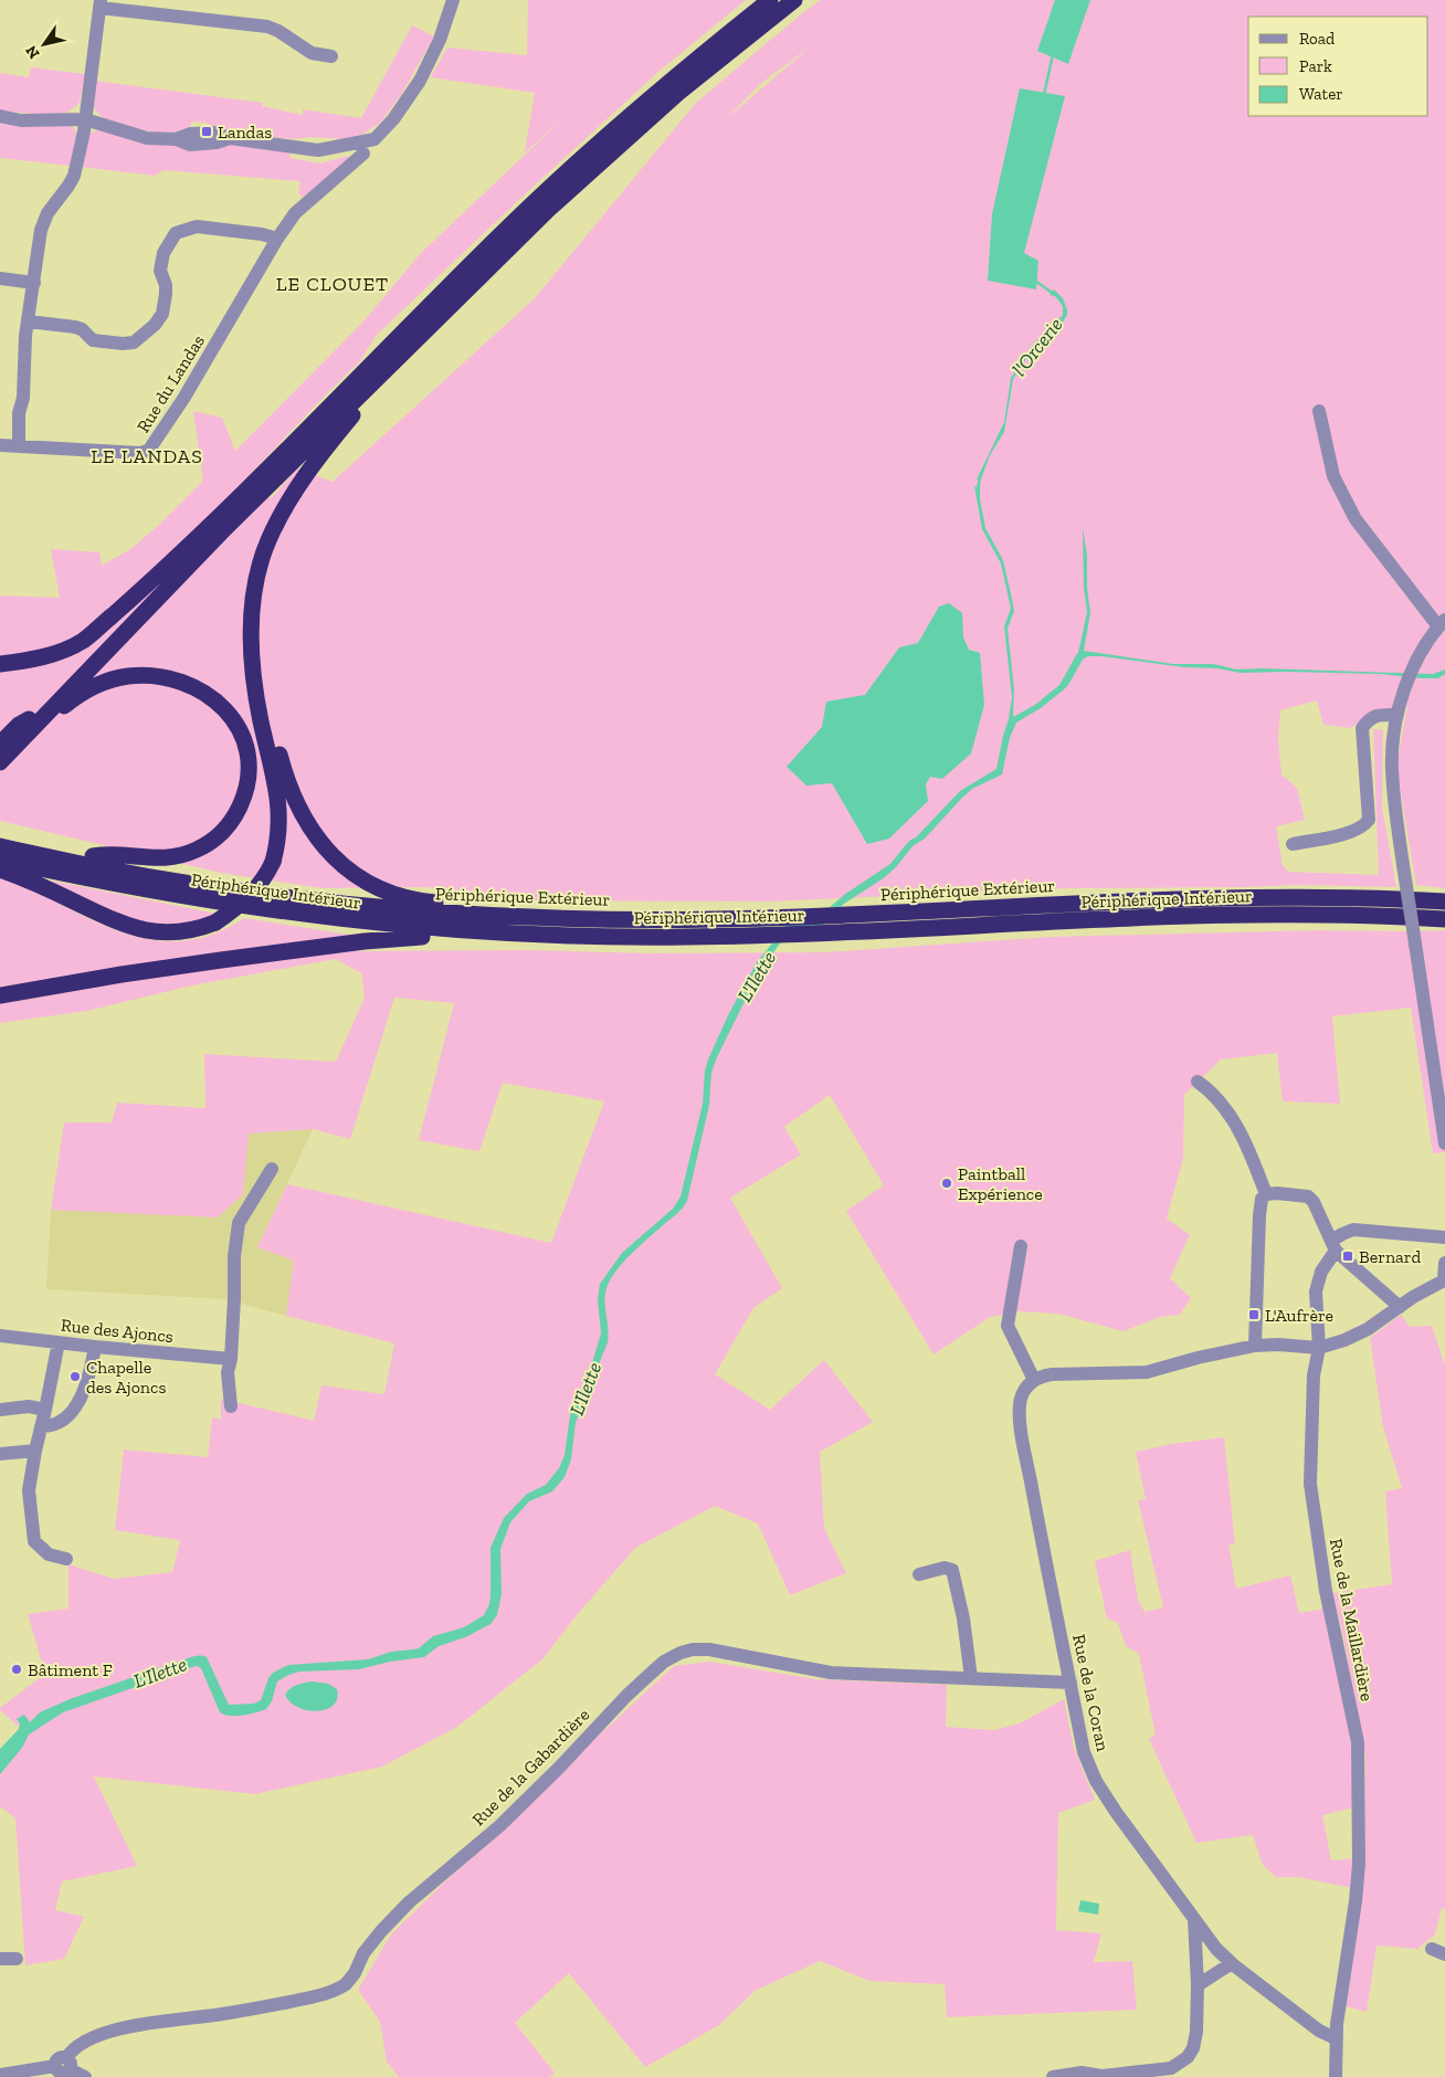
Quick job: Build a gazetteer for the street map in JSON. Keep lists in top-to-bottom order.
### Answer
{
  "streets": {
    "highway": ["Périphérique Extérieur", "Périphérique Intérieur"],
    "street": [
      "Rue du Landas",
      "Rue des Ajoncs",
      "Rue de la Maillardière",
      "Rue de la Coran",
      "Rue de la Gabardière"
    ]
  },
  "crossings": [
    ["Rue de la Maillardière", "Rue de la Coran"],
    ["Rue de la Coran", "Rue de la Gabardière"]
  ],
  "districts": ["LE CLOUET", "LE LANDAS"],
  "water": ["l'Orcerie", "L'Ilette"],
  "places": {
    "transit": ["Landas", "Bernard", "L'Aufrère"],
    "other": ["Paintball Expérience", "Chapelle des Ajoncs", "Bâtiment F"]
  },
  "legend": ["Road", "Park", "Water"],
  "north": "bottom left"
}
